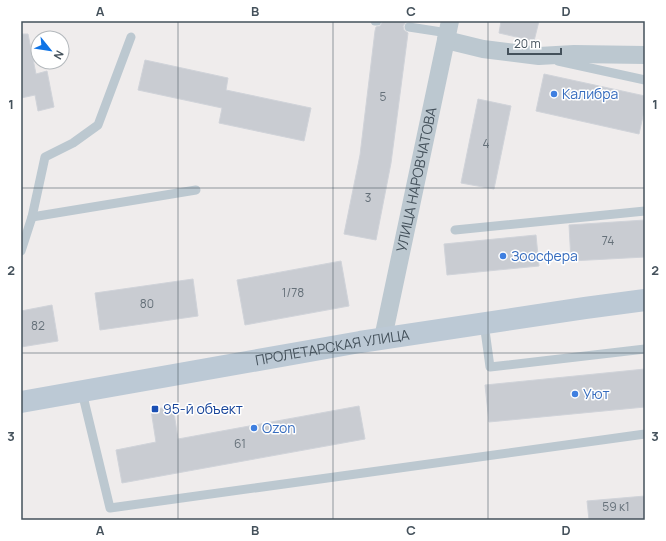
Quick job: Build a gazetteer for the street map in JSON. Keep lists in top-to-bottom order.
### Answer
{
  "streets": {
    "street": ["УЛИЦА НАРОВЧАТОВА", "ПРОЛЕТАРСКАЯ УЛИЦА"]
  },
  "crossings": [
    ["УЛИЦА НАРОВЧАТОВА", "ПРОЛЕТАРСКАЯ УЛИЦА"]
  ],
  "places": {
    "other": [
      "Калибра",
      "Зоосфера",
      "Уют",
      "Ozon"
    ],
    "transit": ["95-й объект"]
  },
  "house_numbers": [
    "5",
    "4",
    "3",
    "74",
    "1/78",
    "80",
    "82",
    "61",
    "59 к1"
  ],
  "scale_bar": "20 m",
  "north": "bottom right",
  "grid": {
    "columns": [
      "A",
      "B",
      "C",
      "D"
    ],
    "rows": ["1", "2", "3"]
  }
}
